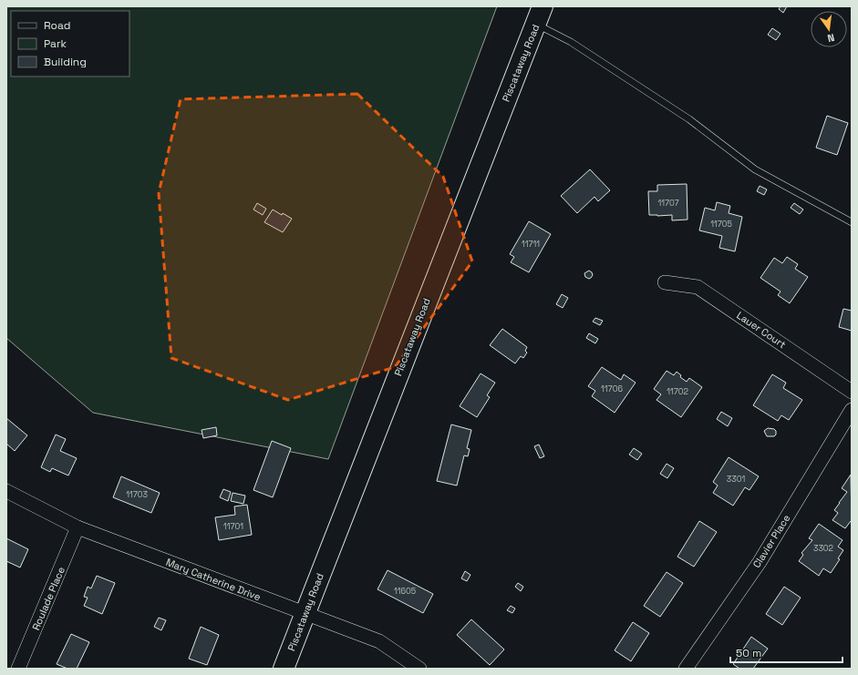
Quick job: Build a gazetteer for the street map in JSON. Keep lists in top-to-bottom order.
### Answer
{
  "streets": {
    "main road": ["Piscataway Road"],
    "street": [
      "Lauer Court",
      "Clavier Place",
      "Mary Catherine Drive",
      "Roulade Place"
    ]
  },
  "crossings": [
    ["Piscataway Road", "Mary Catherine Drive"],
    ["Mary Catherine Drive", "Roulade Place"]
  ],
  "house_numbers": [
    "11707",
    "11705",
    "11711",
    "11706",
    "11702",
    "3301",
    "11703",
    "11701",
    "3302",
    "11605"
  ],
  "legend": ["Road", "Park", "Building"],
  "scale_bar": "50 m",
  "north": "bottom"
}
